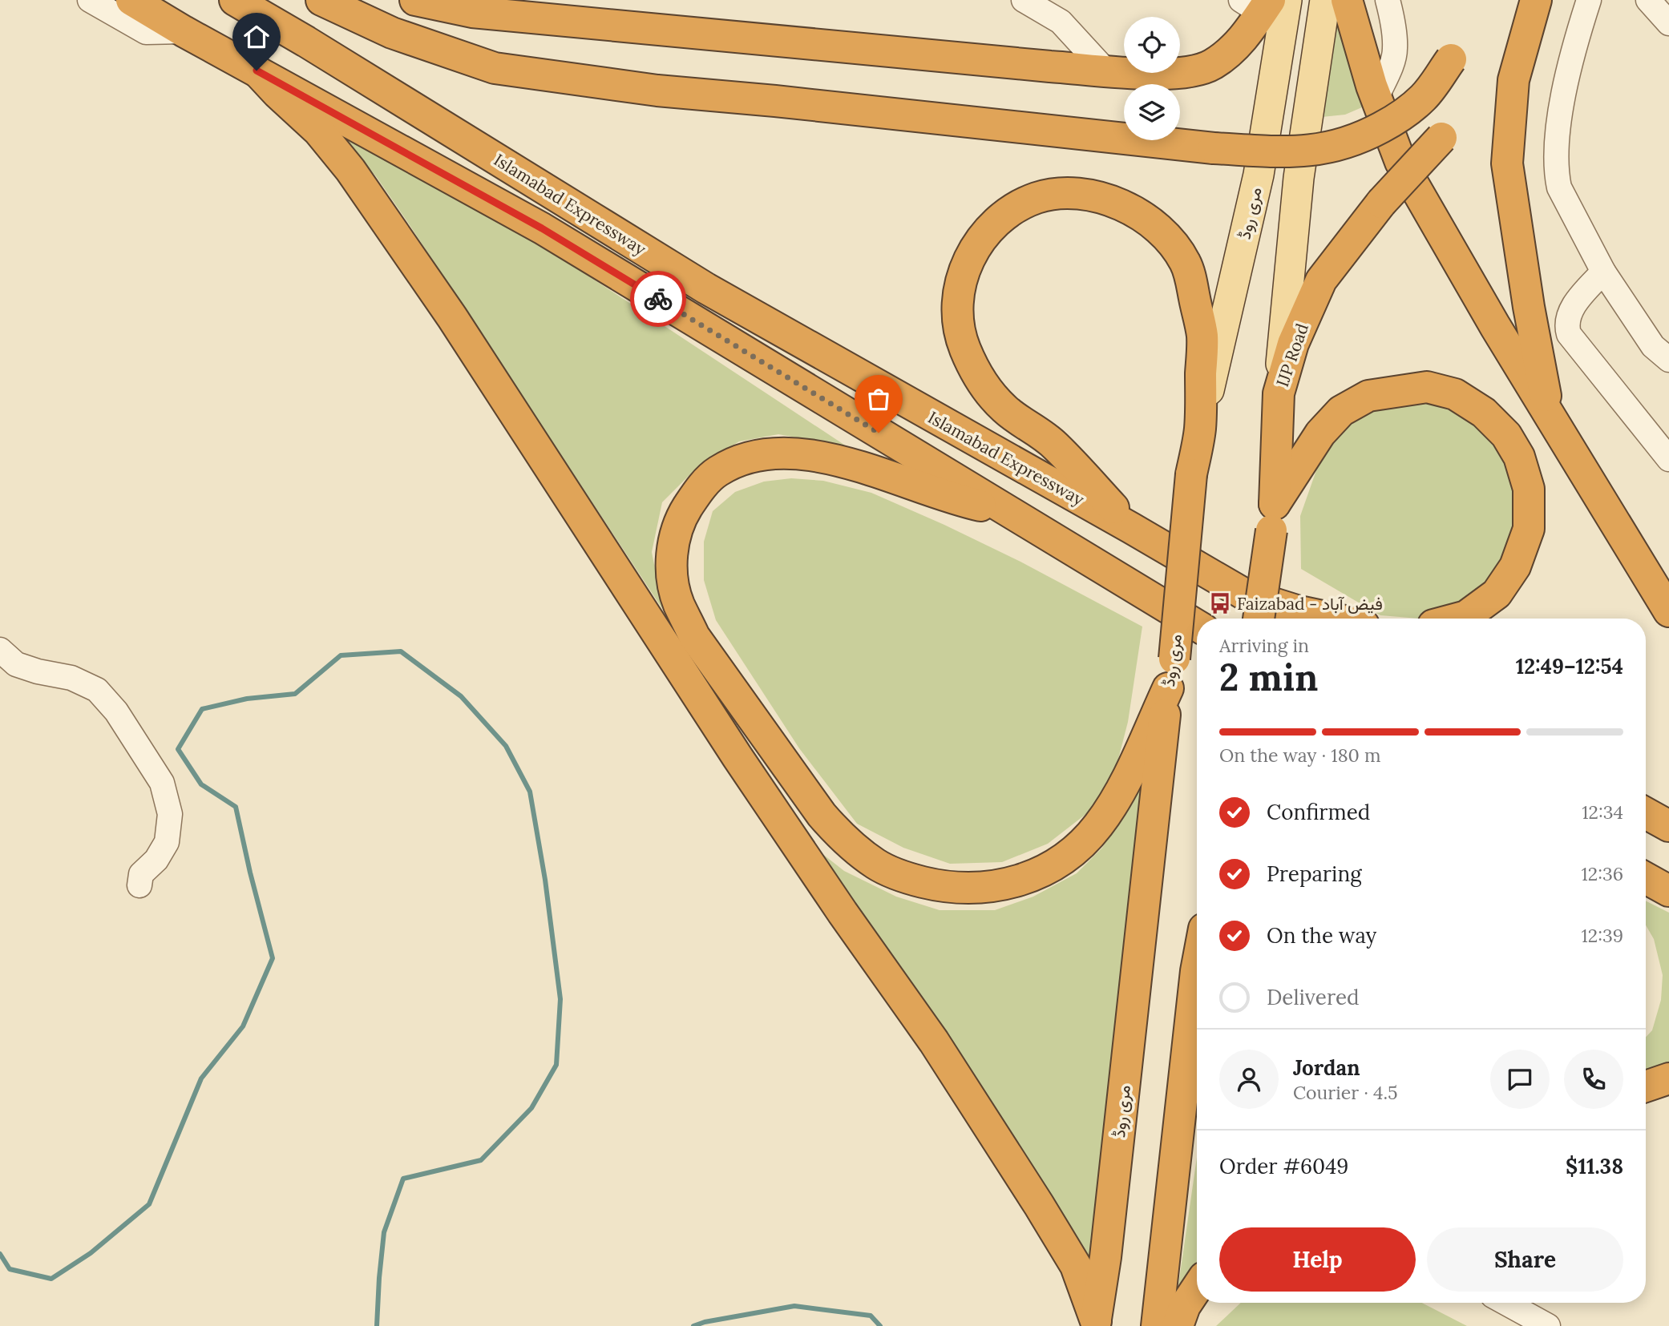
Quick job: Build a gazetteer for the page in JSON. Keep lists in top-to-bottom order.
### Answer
{
  "streets": {
    "highway": ["Islamabad Expressway", "مری روڈ", "IJP Road"]
  },
  "places": {
    "bus stop": ["Faizabad - فیض آباد"]
  },
  "page": {
    "heading": ["2 min", "Arriving in", "12:49–12:54"],
    "panel": [
      "Jordan",
      "Courier · 4.5",
      "Order #6049",
      "$11.38"
    ],
    "bar": "On the way · 180 m",
    "list": [
      ["Confirmed", "12:34"],
      ["Preparing", "12:36"],
      ["On the way", "12:39"],
      "Delivered"
    ],
    "buttons": ["Help", "Share"]
  }
}
